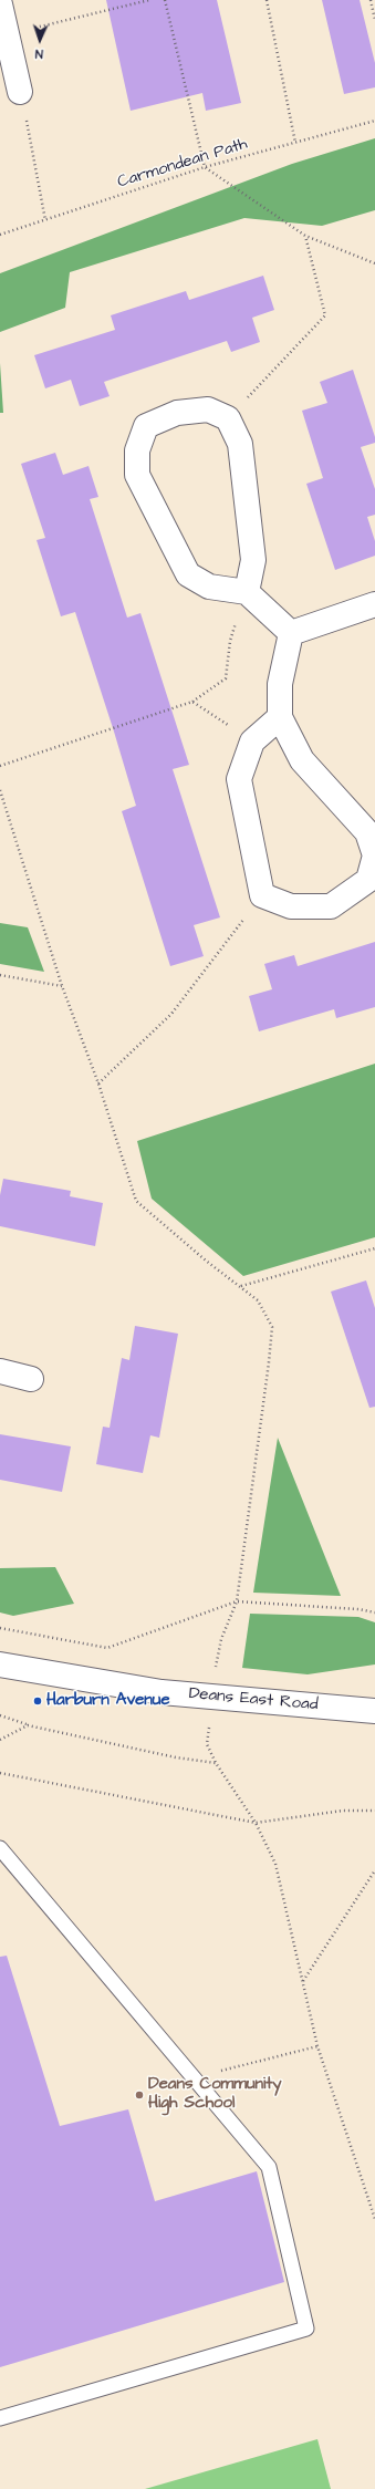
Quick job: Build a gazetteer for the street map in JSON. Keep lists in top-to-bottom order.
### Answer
{
  "streets": {
    "street": ["Deans East Road"],
    "path": ["Carmondean Path"]
  },
  "places": ["Harburn Avenue", "Deans Community High School"],
  "north": "bottom"
}
